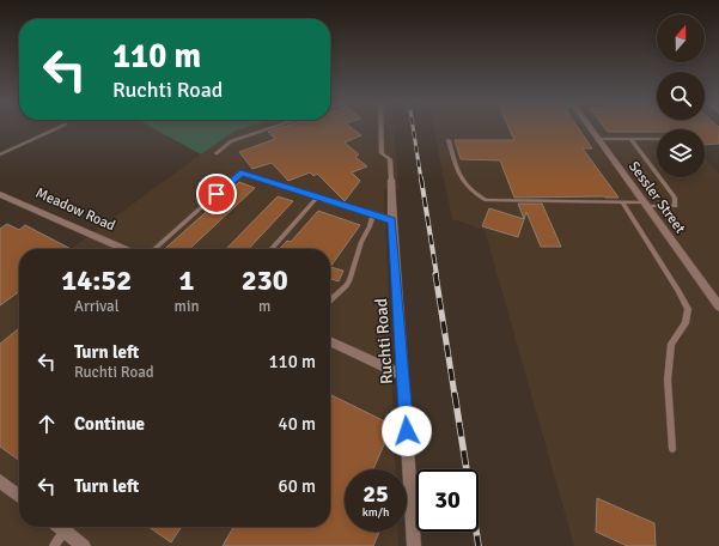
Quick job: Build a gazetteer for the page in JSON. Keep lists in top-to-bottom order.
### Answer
{
  "streets": {
    "street": ["Sessler Street", "Meadow Road", "Ruchti Road"]
  },
  "north": "top",
  "page": {
    "turn": ["110 m", "Ruchti Road"],
    "eta": [
      "14:52",
      "Arrival",
      "1",
      "min",
      "230",
      "m"
    ],
    "list": [
      {
        "name": "Turn left",
        "note": "Ruchti Road",
        "value": "110 m"
      },
      {
        "name": "Continue",
        "value": "40 m"
      },
      {
        "name": "Turn left",
        "value": "60 m"
      }
    ],
    "speed": "25 km/h",
    "limit": "30"
  }
}
